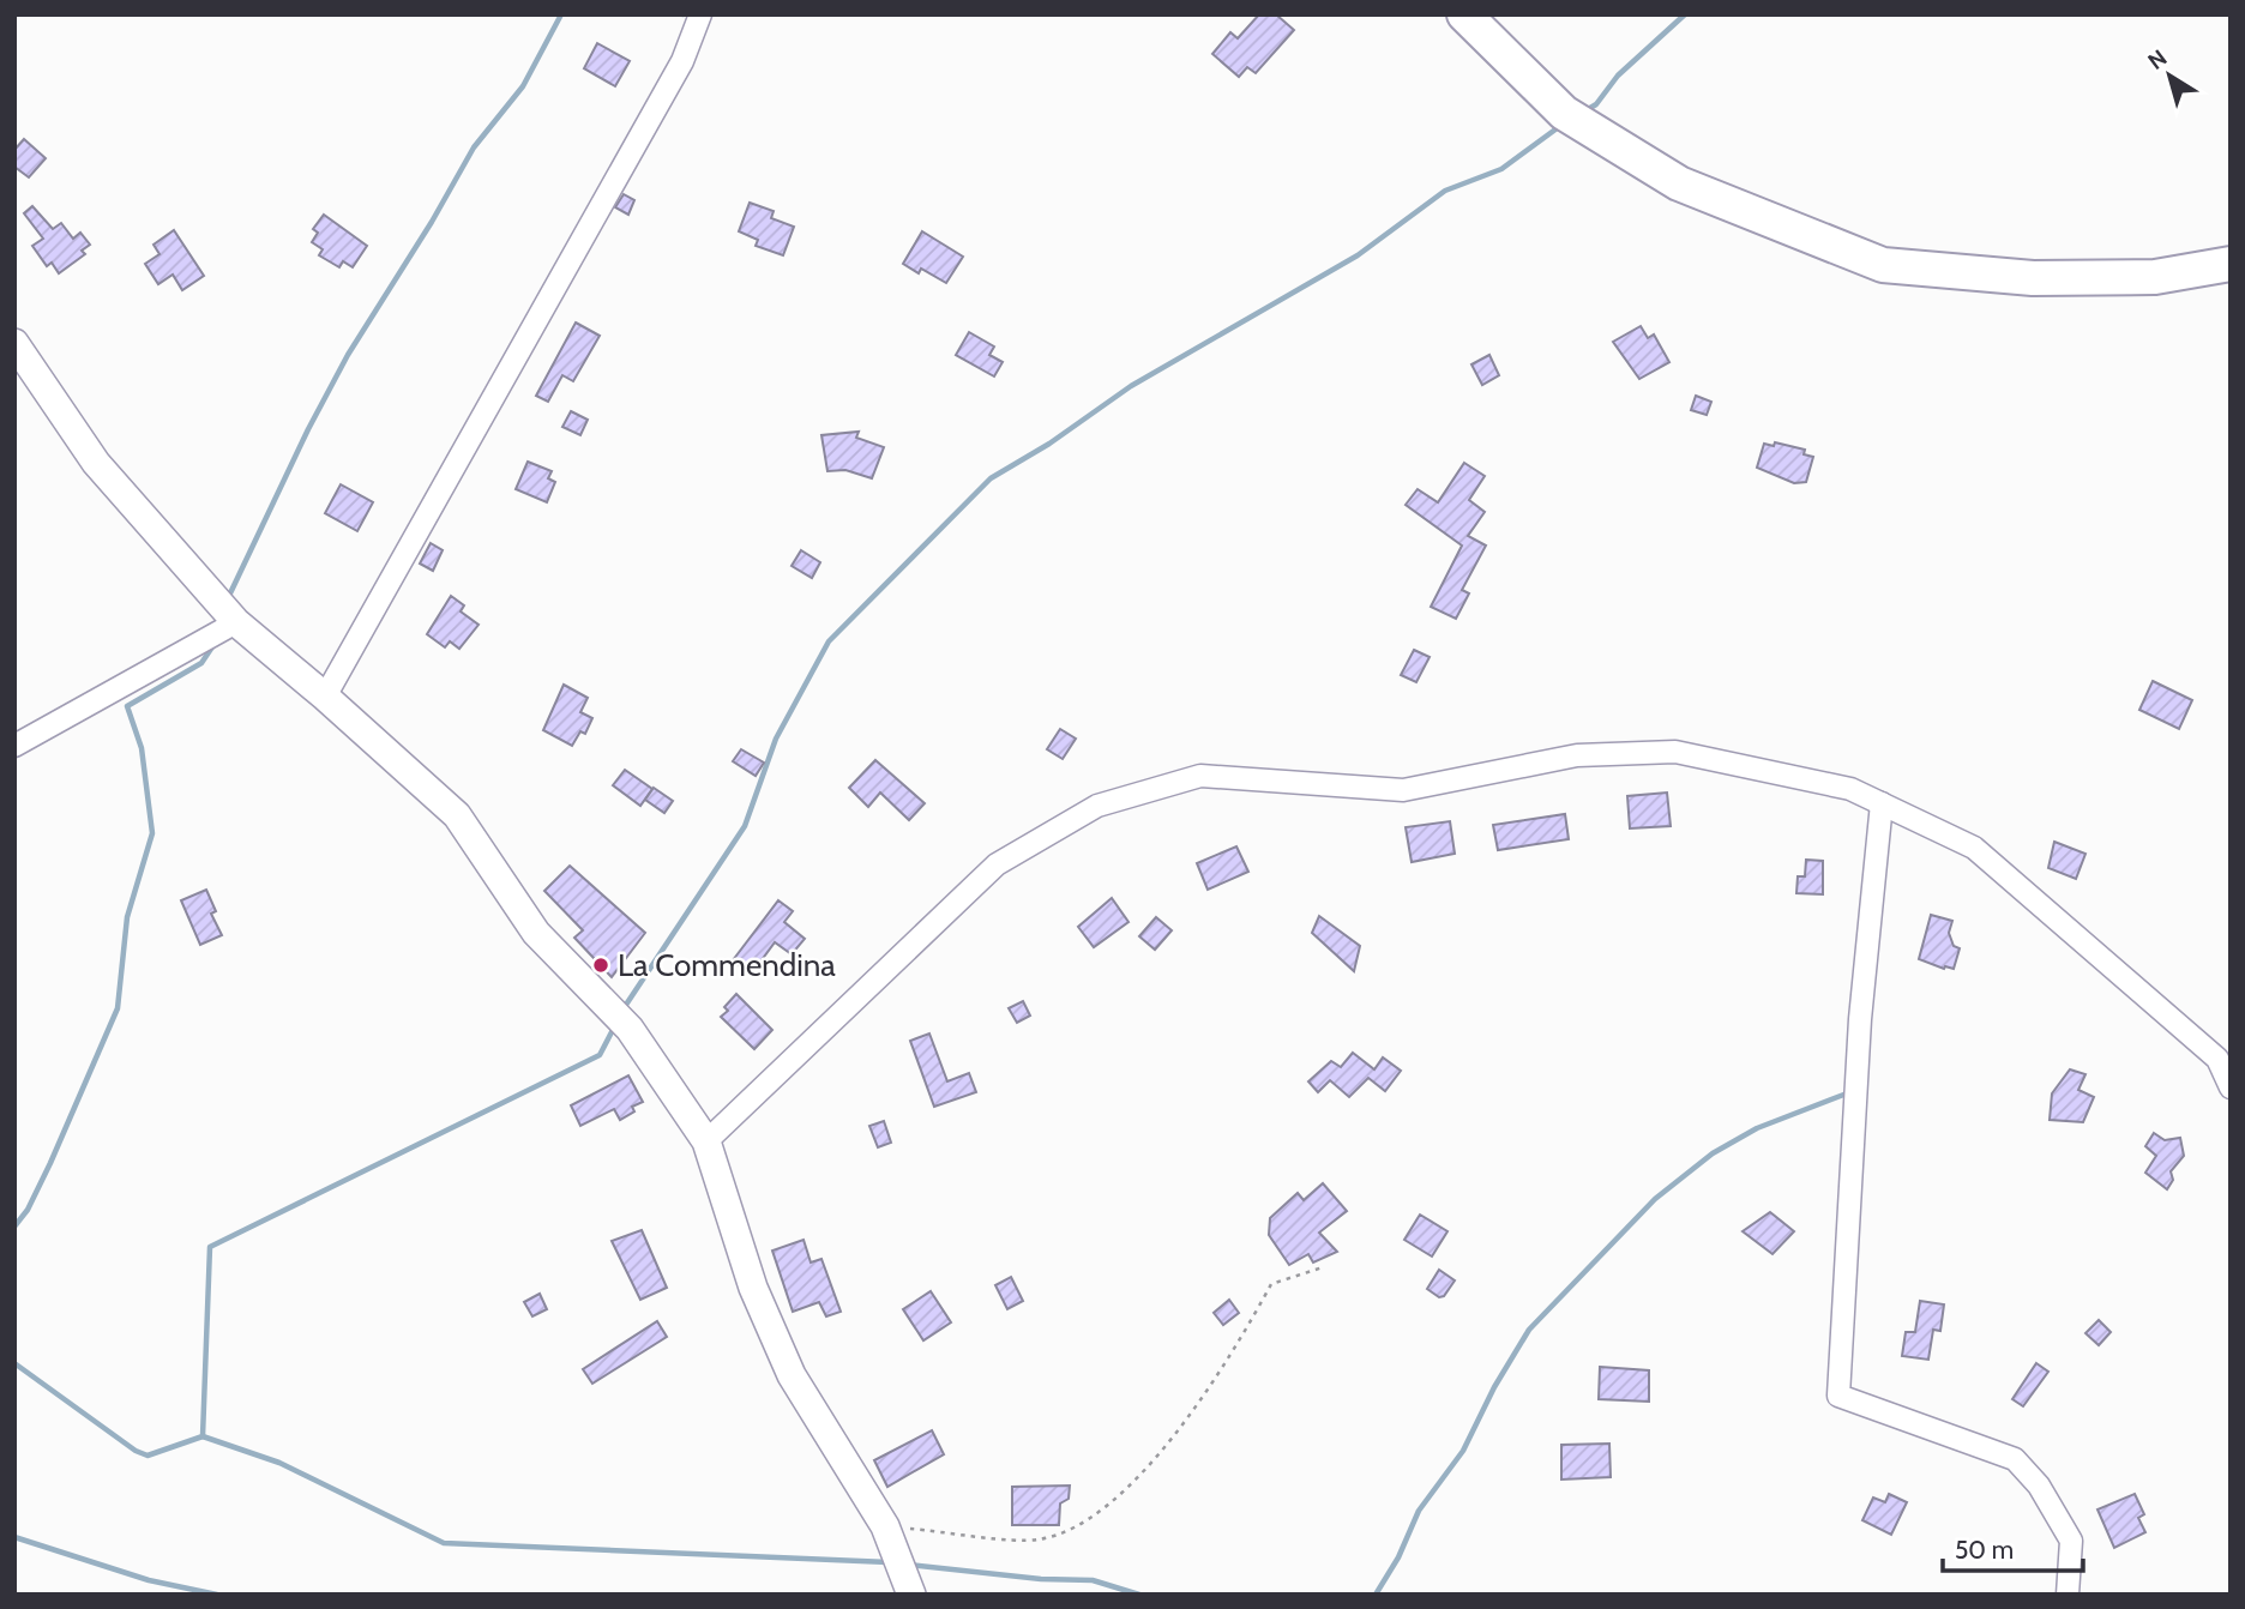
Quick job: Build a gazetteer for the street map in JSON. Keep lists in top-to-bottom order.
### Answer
{
  "places": ["La Commendina"],
  "scale_bar": "50 m",
  "north": "top left"
}
